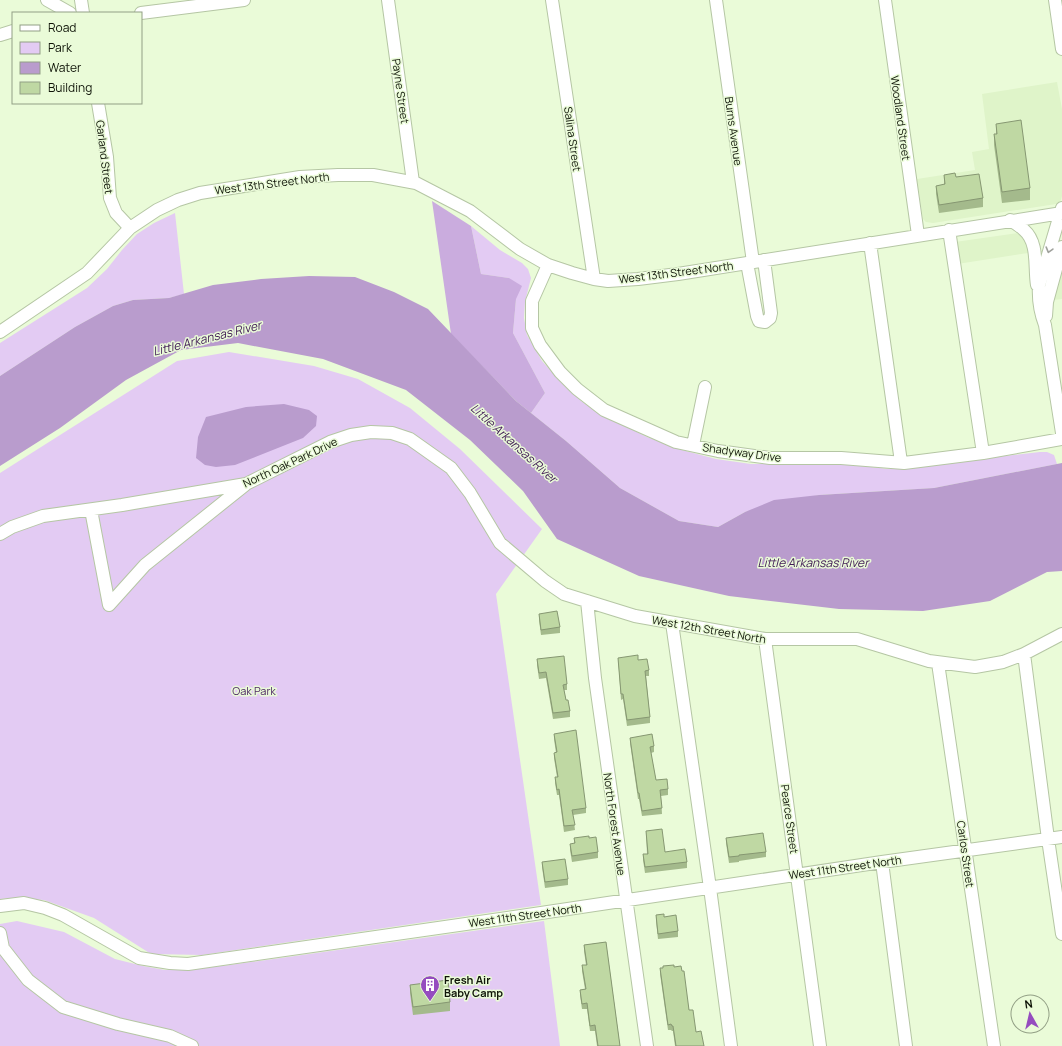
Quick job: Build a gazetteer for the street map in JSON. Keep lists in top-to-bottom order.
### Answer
{
  "streets": {
    "street": [
      "Payne Street",
      "Woodland Street",
      "Burns Avenue",
      "Salina Street",
      "Garland Street",
      "West 13th Street North",
      "Shadyway Drive",
      "North Oak Park Drive",
      "West 12th Street North",
      "Pearce Street",
      "North Forest Avenue",
      "Carlos Street",
      "West 11th Street North"
    ]
  },
  "crossings": [
    ["Payne Street", "West 13th Street North"],
    ["Woodland Street", "West 13th Street North"],
    ["Burns Avenue", "West 13th Street North"],
    ["Salina Street", "West 13th Street North"],
    ["Garland Street", "West 13th Street North"],
    ["West 13th Street North", "Shadyway Drive"],
    ["North Oak Park Drive", "West 12th Street North"],
    ["North Oak Park Drive", "North Forest Avenue"],
    ["West 12th Street North", "Pearce Street"],
    ["West 12th Street North", "North Forest Avenue"],
    ["West 12th Street North", "Carlos Street"],
    ["Pearce Street", "West 11th Street North"],
    ["North Forest Avenue", "West 11th Street North"],
    ["Carlos Street", "West 11th Street North"]
  ],
  "water": ["Little Arkansas River"],
  "parks": ["Oak Park"],
  "places": {
    "building": ["Fresh Air Baby Camp"]
  },
  "legend": [
    "Road",
    "Park",
    "Water",
    "Building"
  ],
  "north": "top"
}
